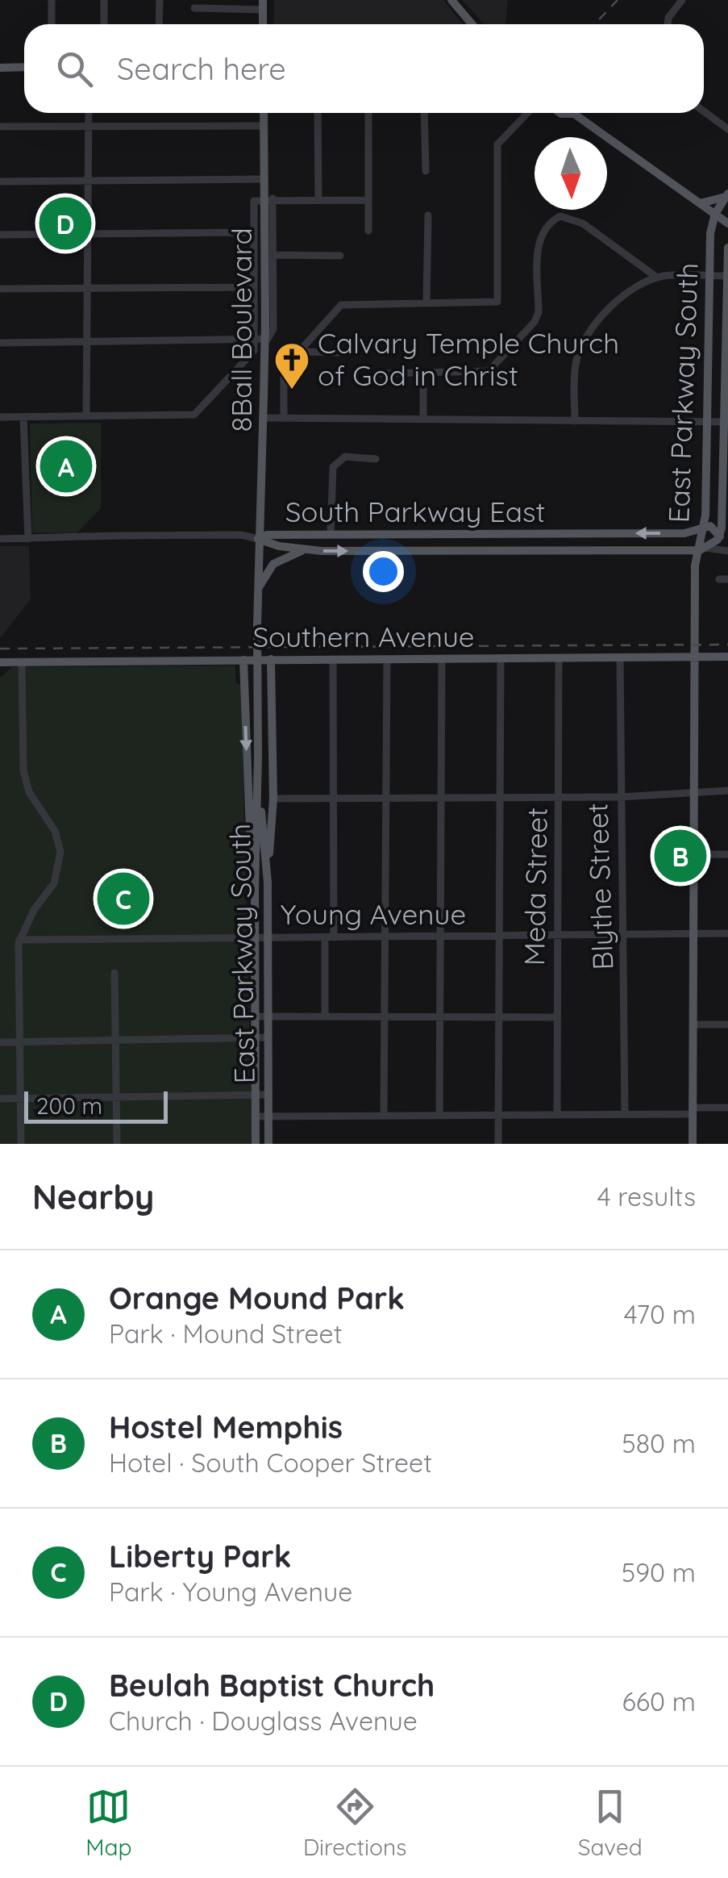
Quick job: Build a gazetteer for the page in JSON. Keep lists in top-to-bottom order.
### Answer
{
  "streets": {
    "main road": [
      "8Ball Boulevard",
      "East Parkway South",
      "South Parkway East",
      "Southern Avenue"
    ],
    "street": ["Meda Street", "Blythe Street", "Young Avenue"]
  },
  "crossings": [
    ["8Ball Boulevard", "East Parkway South"],
    ["8Ball Boulevard", "South Parkway East"],
    ["East Parkway South", "South Parkway East"],
    ["East Parkway South", "Young Avenue"],
    ["Southern Avenue", "Meda Street"],
    ["Southern Avenue", "Blythe Street"],
    ["Meda Street", "Young Avenue"],
    ["Blythe Street", "Young Avenue"]
  ],
  "places": {
    "church": ["Calvary Temple Church of God in Christ"]
  },
  "scale_bar": "200 m",
  "north": "bottom",
  "page": {
    "search": "Search here",
    "pins": [
      "D",
      "A",
      "B",
      "C"
    ],
    "scale": "200 m",
    "heading": ["Nearby", "4 results"],
    "list": [
      {
        "mark": "A",
        "name": "Orange Mound Park",
        "note": "Park · Mound Street",
        "value": "470 m"
      },
      {
        "mark": "B",
        "name": "Hostel Memphis",
        "note": "Hotel · South Cooper Street",
        "value": "580 m"
      },
      {
        "mark": "C",
        "name": "Liberty Park",
        "note": "Park · Young Avenue",
        "value": "590 m"
      },
      {
        "mark": "D",
        "name": "Beulah Baptist Church",
        "note": "Church · Douglass Avenue",
        "value": "660 m"
      }
    ],
    "nav": ["Map", "Directions", "Saved"]
  }
}
